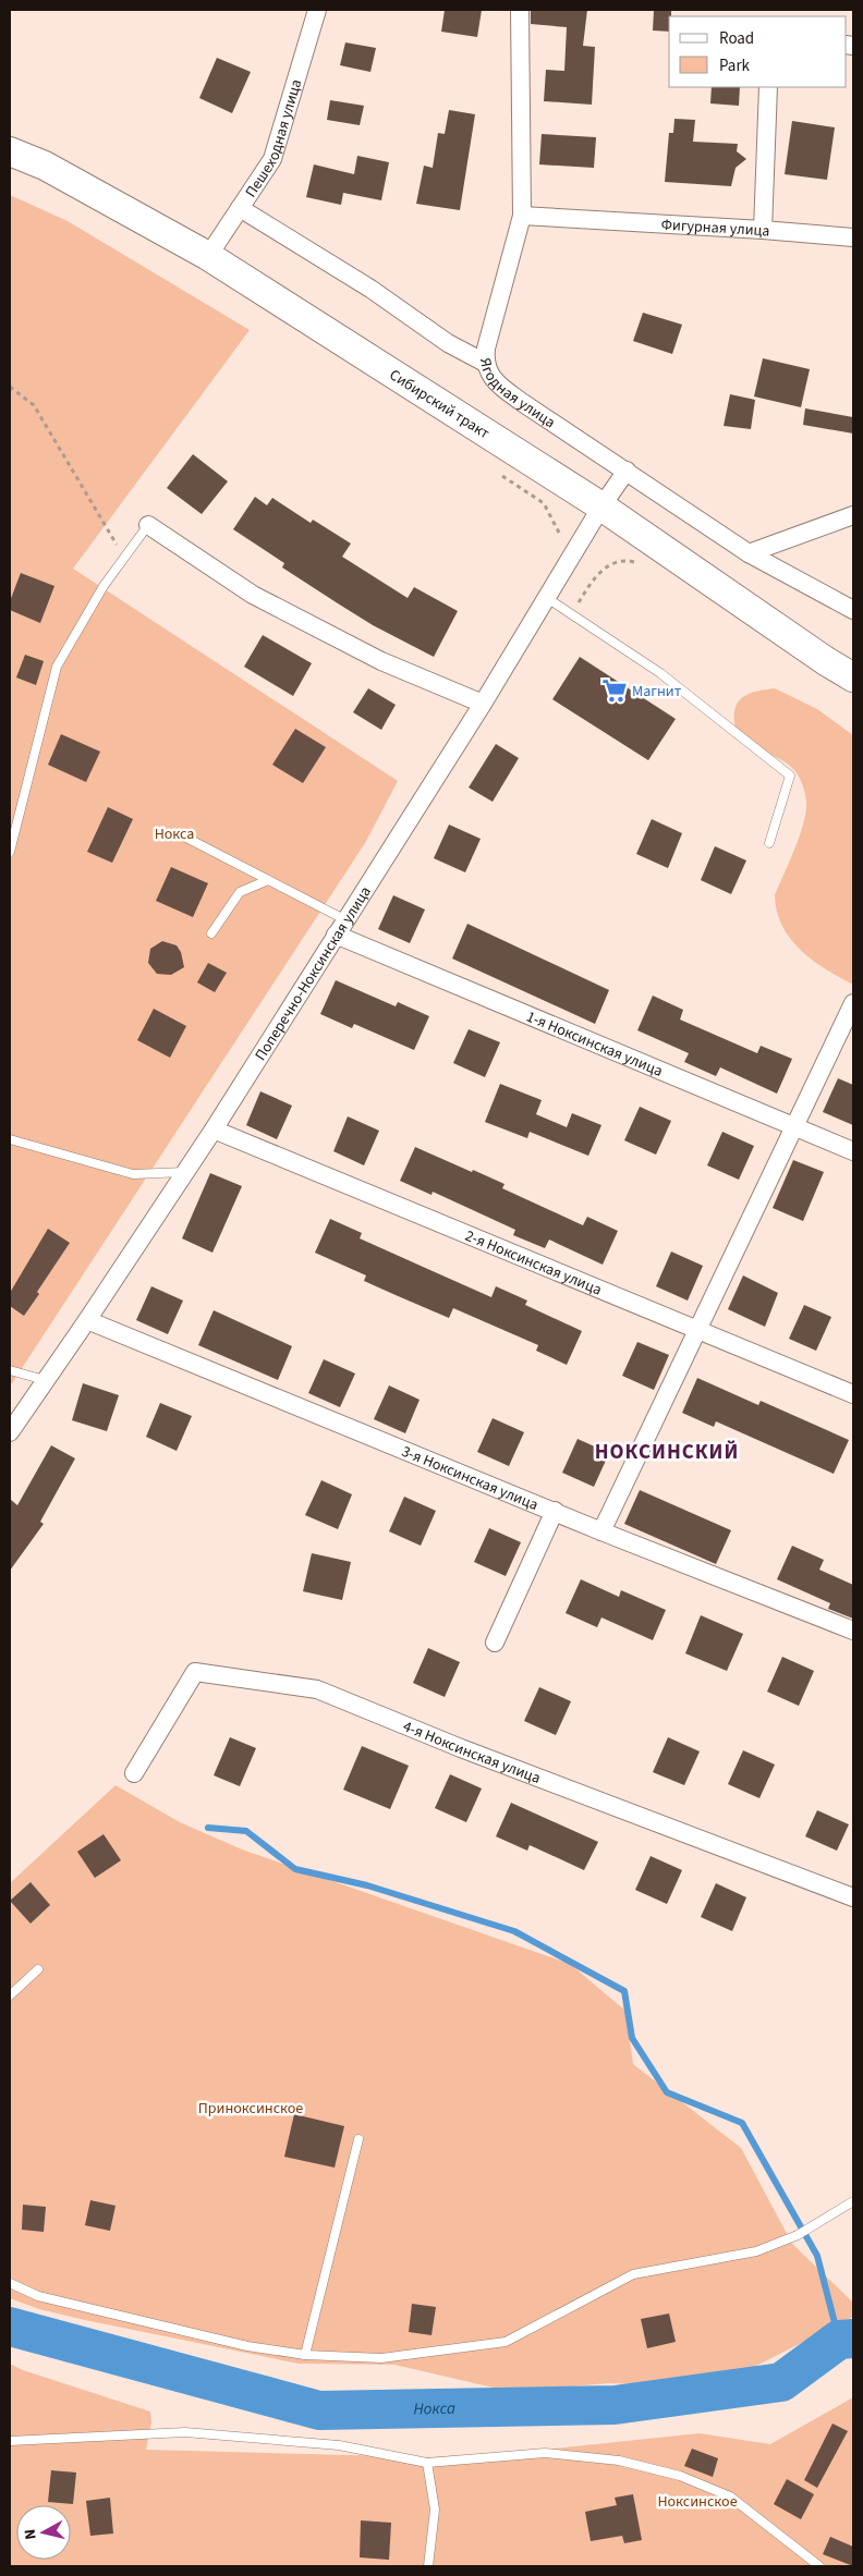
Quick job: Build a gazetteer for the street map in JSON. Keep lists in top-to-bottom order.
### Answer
{
  "streets": {
    "main road": ["Сибирский тракт"],
    "street": [
      "Пешеходная улица",
      "Фигурная улица",
      "Ягодная улица",
      "Поперечно-Ноксинская улица",
      "1-я Ноксинская улица",
      "2-я Ноксинская улица",
      "3-я Ноксинская улица",
      "4-я Ноксинская улица"
    ]
  },
  "crossings": [
    ["Пешеходная улица", "Сибирский тракт"],
    ["Фигурная улица", "Ягодная улица"],
    ["Ягодная улица", "Поперечно-Ноксинская улица"],
    ["Сибирский тракт", "Поперечно-Ноксинская улица"],
    ["Поперечно-Ноксинская улица", "1-я Ноксинская улица"],
    ["Поперечно-Ноксинская улица", "2-я Ноксинская улица"],
    ["Поперечно-Ноксинская улица", "3-я Ноксинская улица"]
  ],
  "districts": ["НОКСИНСКИЙ"],
  "water": ["Нокса"],
  "parks": ["Нокса", "Приноксинское", "Ноксинское"],
  "places": {
    "supermarket": ["Магнит"]
  },
  "legend": ["Road", "Park"],
  "north": "left"
}
